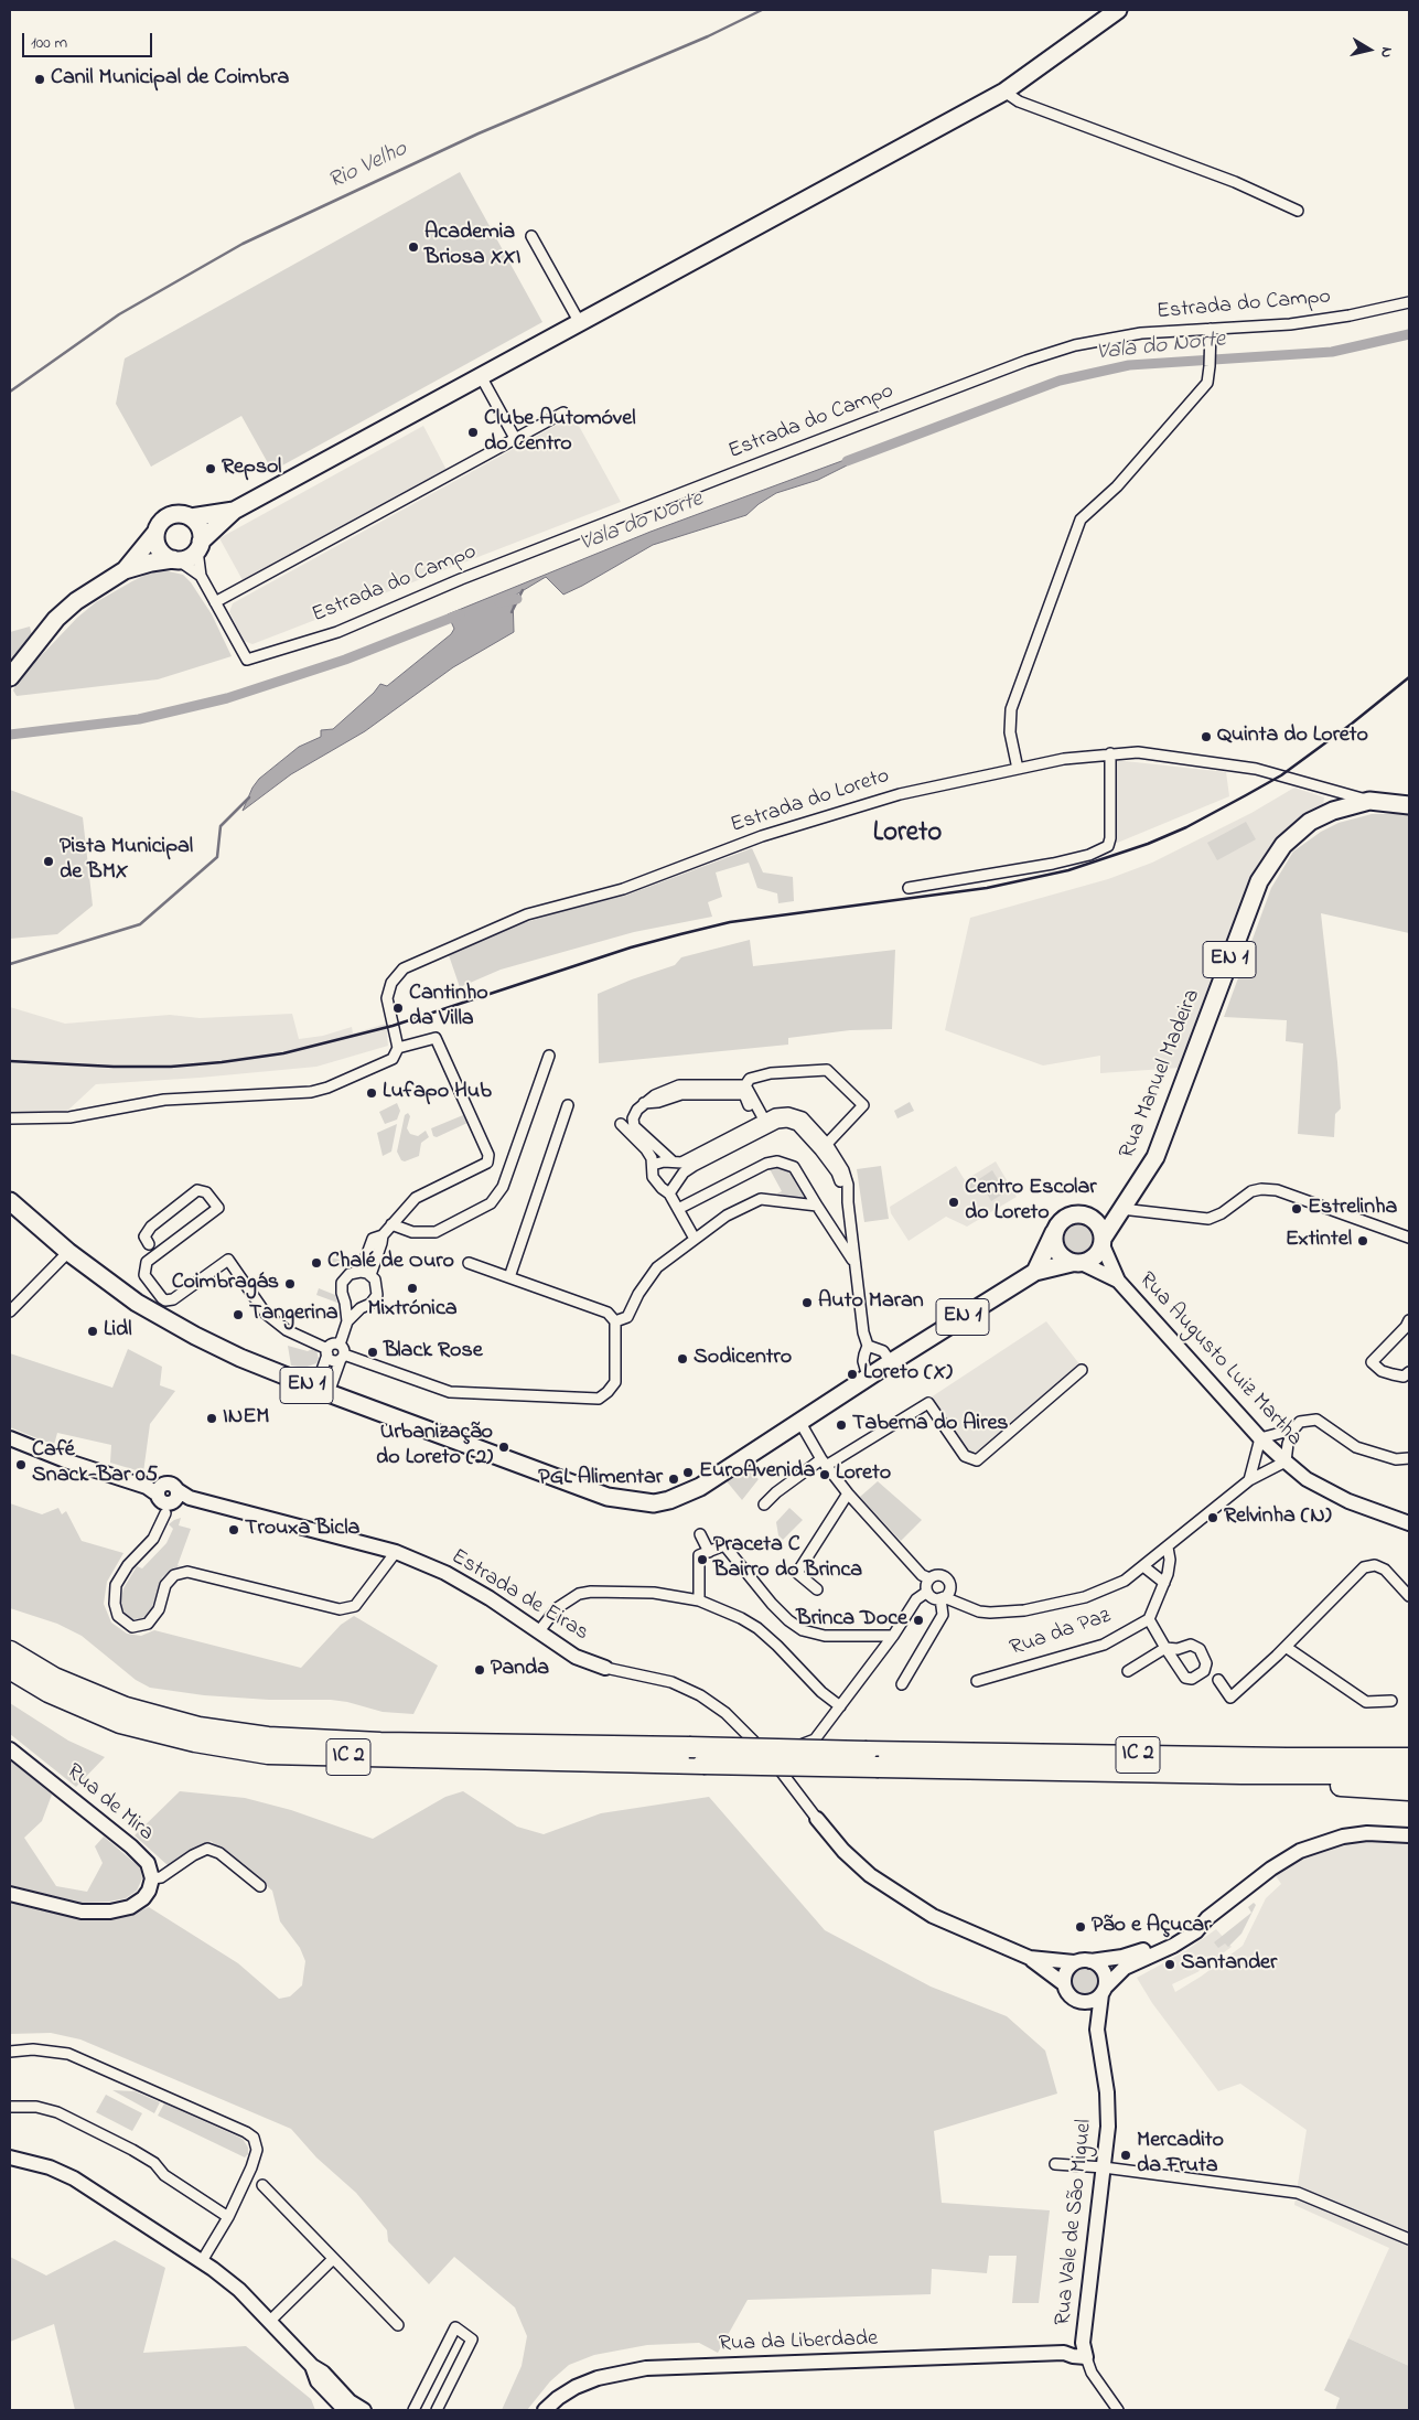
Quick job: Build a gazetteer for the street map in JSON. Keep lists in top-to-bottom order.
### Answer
{
  "streets": {
    "highway": ["IC 2"],
    "main road": ["EN 1", "Rua Manuel Madeira"],
    "street": [
      "Estrada do Campo",
      "Estrada do Loreto",
      "Rua Augusto Luiz Martha",
      "Estrada de Eiras",
      "Rua da Paz",
      "Rua de Mira",
      "Rua Vale de São Miguel",
      "Rua da Liberdade"
    ]
  },
  "crossings": [
    ["Estrada do Loreto", "Rua Manuel Madeira"],
    ["EN 1", "Rua Manuel Madeira"],
    ["EN 1", "Rua Augusto Luiz Martha"],
    ["Rua Manuel Madeira", "Rua Augusto Luiz Martha"],
    ["Estrada de Eiras", "Rua Vale de São Miguel"],
    ["Rua Vale de São Miguel", "Rua da Liberdade"]
  ],
  "districts": ["Loreto"],
  "water": ["Rio Velho", "Vala do Norte"],
  "places": [
    "Canil Municipal de Coimbra",
    "Academia Briosa XXI",
    "Clube Automóvel do Centro",
    "Repsol",
    "Quinta do Loreto",
    "Pista Municipal de BMX",
    "Cantinho da Villa",
    "Lufapo Hub",
    "Centro Escolar do Loreto",
    "Estrelinha",
    "Extintel",
    "Chalé de Ouro",
    "Coimbragás",
    "Mixtrónica",
    "Auto Maran",
    "Tangerina",
    "Lidl",
    "Black Rose",
    "Sodicentro",
    "Loreto (X)",
    "INEM",
    "Taberna do Aires",
    "Urbanização do Loreto (2)",
    "Café Snack-Bar 05",
    "EuroAvenida",
    "Loreto",
    "PGL Alimentar",
    "Relvinha (N)",
    "Trouxa Bicla",
    "Praceta C Bairro do Brinca",
    "Brinca Doce",
    "Panda",
    "Pão e Açucar",
    "Santander",
    "Mercadito da Fruta"
  ],
  "scale_bar": "100 m",
  "north": "right"
}
